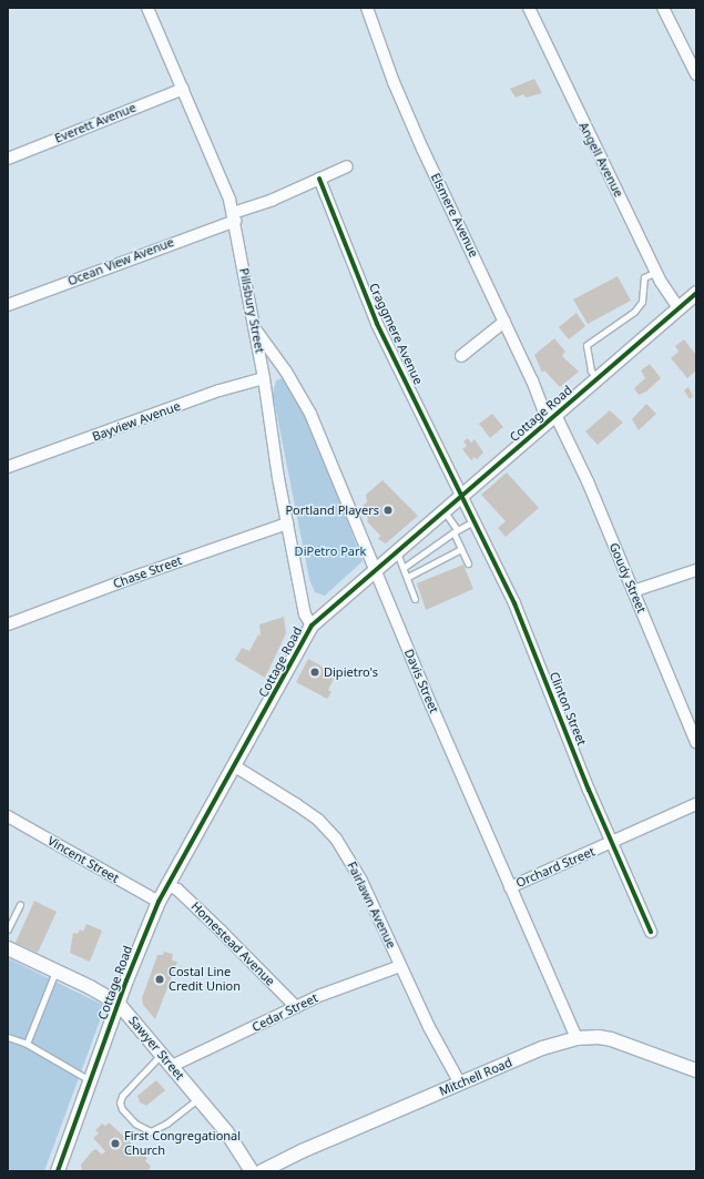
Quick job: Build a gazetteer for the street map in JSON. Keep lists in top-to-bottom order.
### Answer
{
  "streets": {
    "street": [
      "Everett Avenue",
      "Angell Avenue",
      "Elsmere Avenue",
      "Ocean View Avenue",
      "Pillsbury Street",
      "Craggmere Avenue",
      "Cottage Road",
      "Bayview Avenue",
      "Chase Street",
      "Goudy Street",
      "Davis Street",
      "Clinton Street",
      "Vincent Street",
      "Orchard Street",
      "Fairlawn Avenue",
      "Homestead Avenue",
      "Cedar Street",
      "Sawyer Street",
      "Mitchell Road"
    ]
  },
  "crossings": [
    ["Everett Avenue", "Pillsbury Street"],
    ["Angell Avenue", "Cottage Road"],
    ["Elsmere Avenue", "Cottage Road"],
    ["Elsmere Avenue", "Goudy Street"],
    ["Ocean View Avenue", "Pillsbury Street"],
    ["Ocean View Avenue", "Craggmere Avenue"],
    ["Pillsbury Street", "Cottage Road"],
    ["Pillsbury Street", "Bayview Avenue"],
    ["Pillsbury Street", "Chase Street"],
    ["Pillsbury Street", "Davis Street"],
    ["Craggmere Avenue", "Cottage Road"],
    ["Craggmere Avenue", "Clinton Street"],
    ["Cottage Road", "Goudy Street"],
    ["Cottage Road", "Davis Street"],
    ["Cottage Road", "Clinton Street"],
    ["Cottage Road", "Vincent Street"],
    ["Cottage Road", "Fairlawn Avenue"],
    ["Cottage Road", "Homestead Avenue"],
    ["Cottage Road", "Sawyer Street"],
    ["Davis Street", "Orchard Street"],
    ["Davis Street", "Mitchell Road"],
    ["Clinton Street", "Orchard Street"],
    ["Fairlawn Avenue", "Cedar Street"],
    ["Fairlawn Avenue", "Mitchell Road"],
    ["Homestead Avenue", "Cedar Street"],
    ["Cedar Street", "Sawyer Street"]
  ],
  "parks": ["DiPetro Park"],
  "places": [
    "Portland Players",
    "Dipietro's",
    "Costal Line Credit Union",
    "First Congregational Church"
  ]
}
